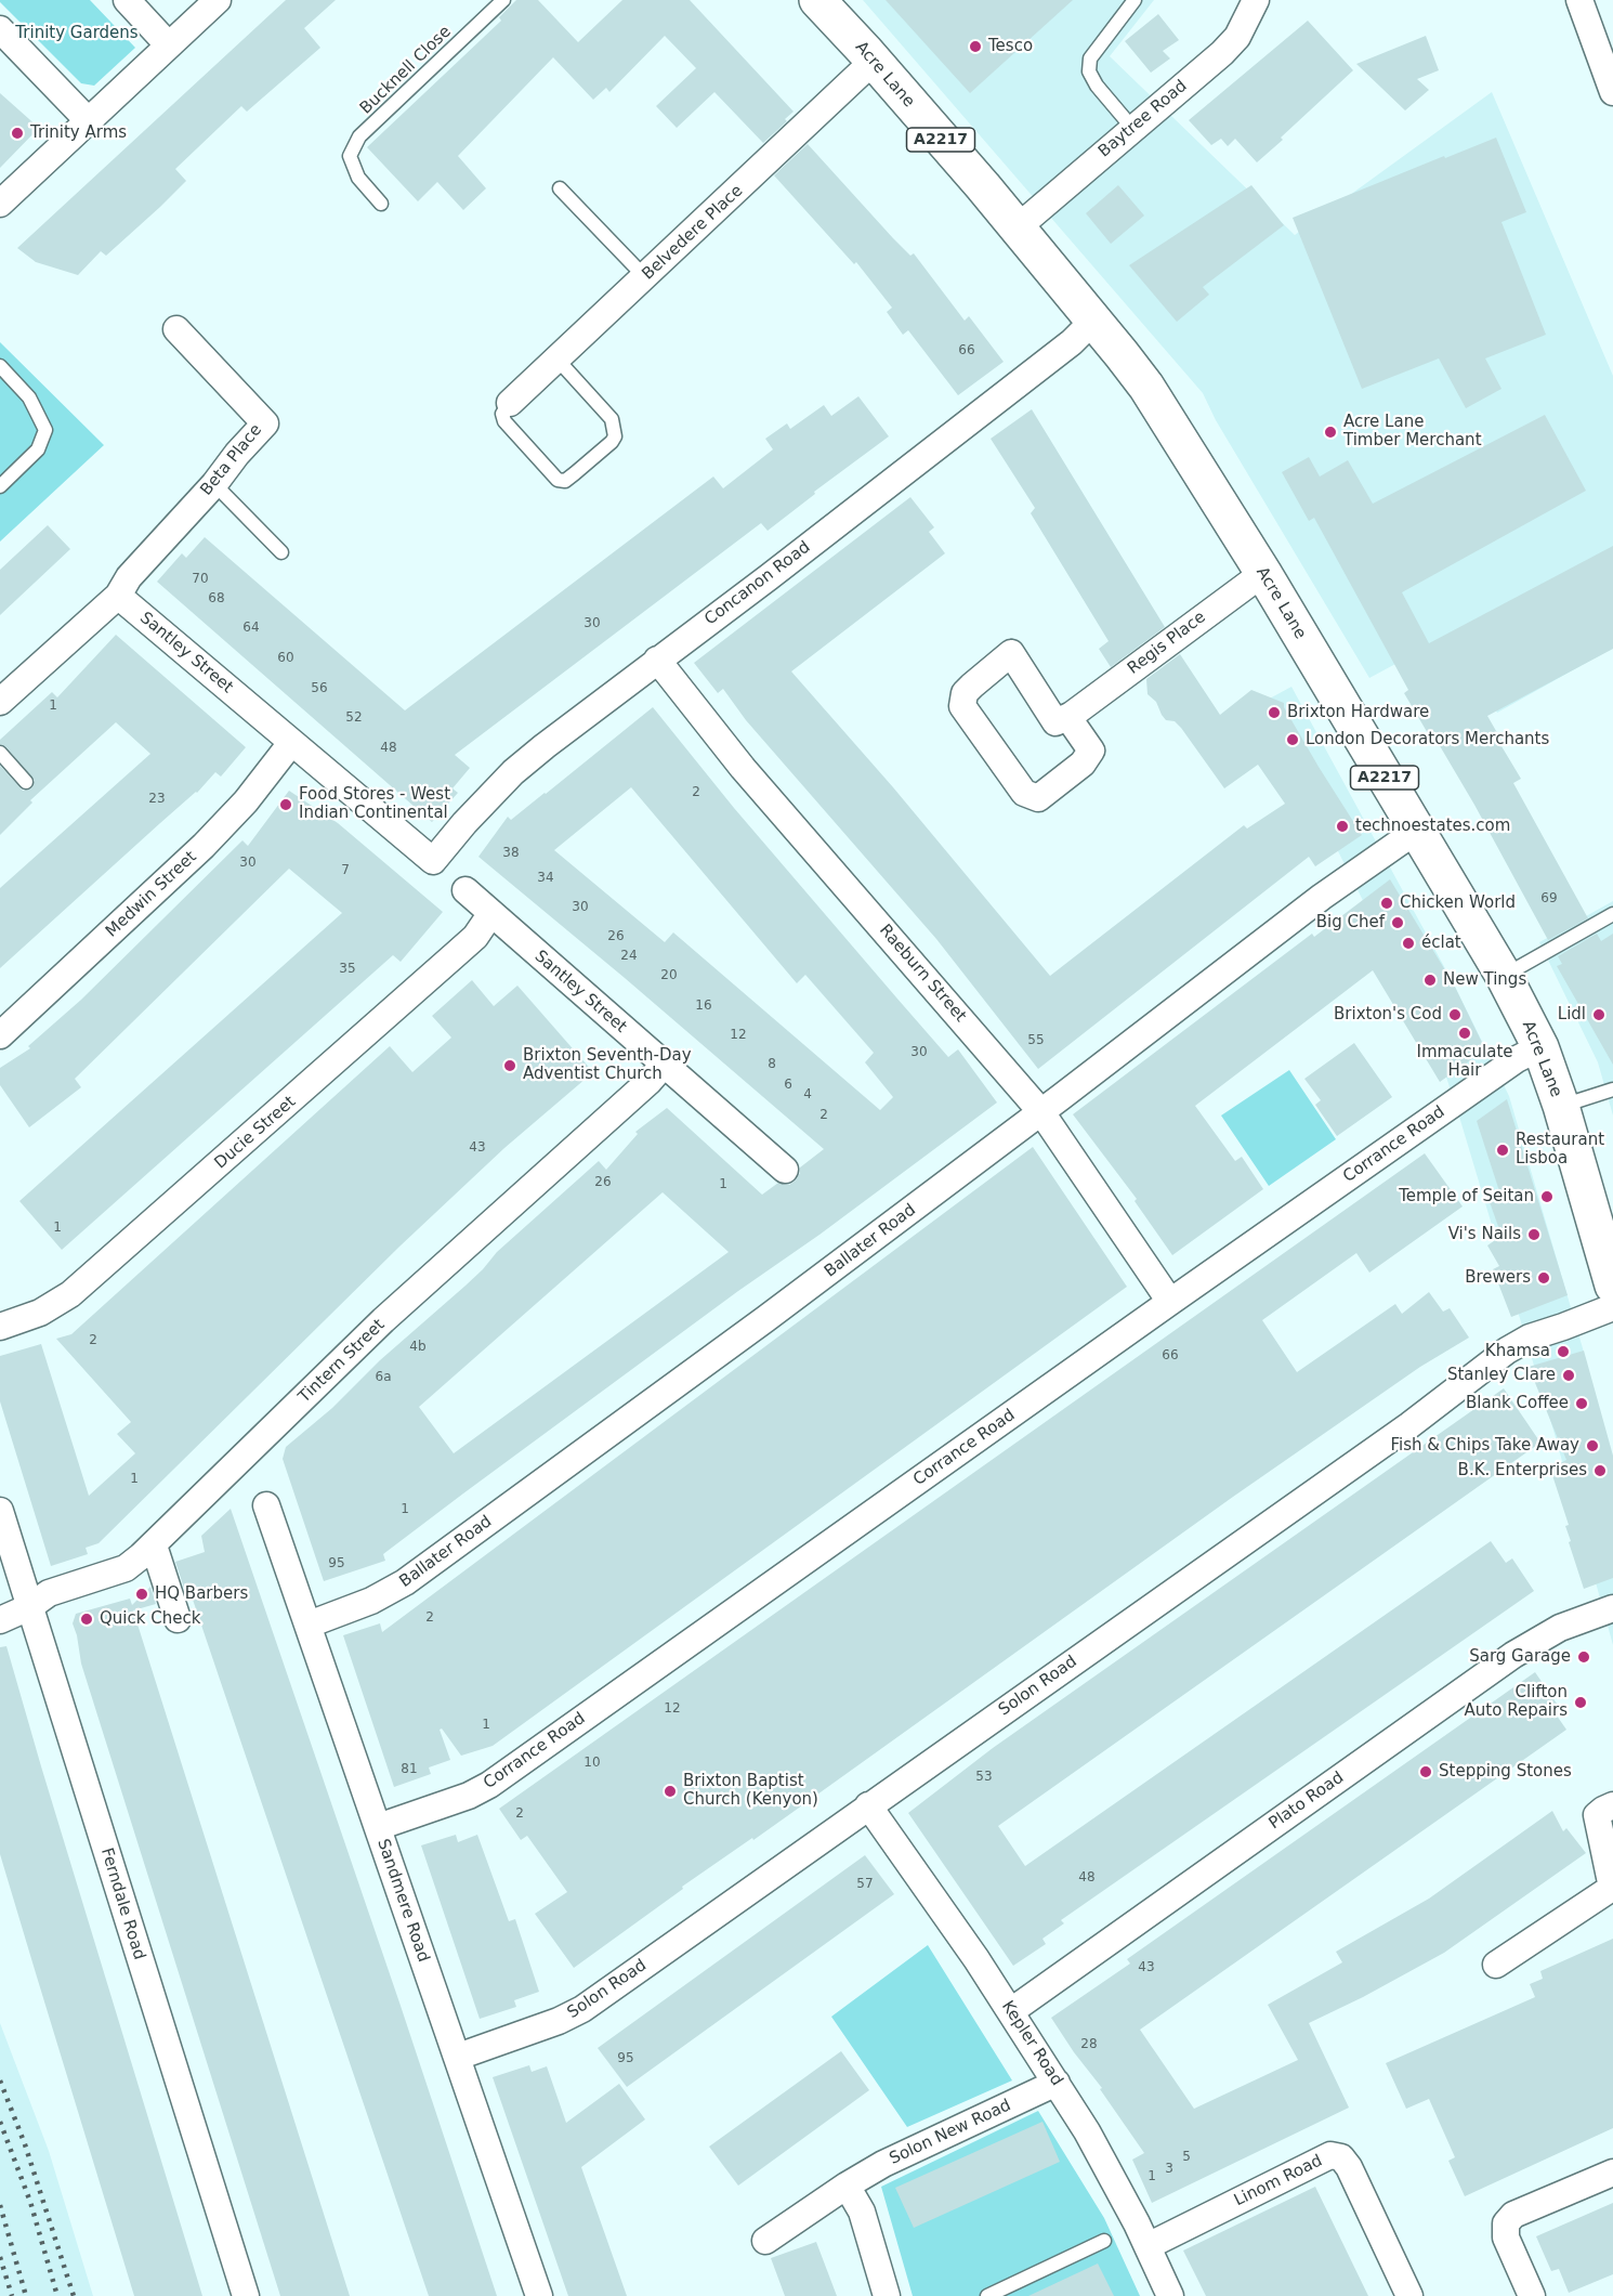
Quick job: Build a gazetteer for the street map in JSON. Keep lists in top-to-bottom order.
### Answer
{
  "streets": {
    "main road": ["Acre Lane", "A2217"],
    "street": [
      "Baytree Road",
      "Belvedere Place",
      "Beta Place",
      "Concanon Road",
      "Regis Place",
      "Santley Street",
      "Medwin Street",
      "Raeburn Street",
      "Ducie Street",
      "Corrance Road",
      "Ballater Road",
      "Tintern Street",
      "Solon Road",
      "Plato Road",
      "Sandmere Road",
      "Ferndale Road",
      "Kepler Road",
      "Solon New Road",
      "Linom Road"
    ],
    "lane": ["Bucknell Close"]
  },
  "crossings": [
    ["Acre Lane", "Baytree Road"],
    ["Acre Lane", "Belvedere Place"],
    ["Acre Lane", "Concanon Road"],
    ["Acre Lane", "Regis Place"],
    ["Acre Lane", "Corrance Road"],
    ["Acre Lane", "Ballater Road"],
    ["Beta Place", "Santley Street"],
    ["Concanon Road", "Santley Street"],
    ["Concanon Road", "Raeburn Street"],
    ["Santley Street", "Medwin Street"],
    ["Santley Street", "Ducie Street"],
    ["Santley Street", "Tintern Street"],
    ["Raeburn Street", "Corrance Road"],
    ["Raeburn Street", "Ballater Road"],
    ["Corrance Road", "Sandmere Road"],
    ["Ballater Road", "Sandmere Road"],
    ["Tintern Street", "Ferndale Road"],
    ["Solon Road", "Sandmere Road"],
    ["Solon Road", "Kepler Road"],
    ["Plato Road", "Kepler Road"],
    ["Kepler Road", "Solon New Road"],
    ["Kepler Road", "Linom Road"]
  ],
  "parks": ["Trinity Gardens"],
  "places": [
    "Tesco",
    "Trinity Arms",
    "Acre Lane Timber Merchant",
    "Brixton Hardware",
    "London Decorators Merchants",
    "Food Stores - West Indian Continental",
    "technoestates.com",
    "Chicken World",
    "Big Chef",
    "éclat",
    "New Tings",
    "Brixton's Cod",
    "Lidl",
    "Immaculate Hair",
    "Brixton Seventh-Day Adventist Church",
    "Restaurant Lisboa",
    "Temple of Seitan",
    "Vi's Nails",
    "Brewers",
    "Khamsa",
    "Stanley Clare",
    "Blank Coffee",
    "Fish & Chips Take Away",
    "B.K. Enterprises",
    "HQ Barbers",
    "Quick Check",
    "Sarg Garage",
    "Clifton Auto Repairs",
    "Stepping Stones",
    "Brixton Baptist Church (Kenyon)"
  ],
  "house_numbers": [
    "66",
    "70",
    "68",
    "30",
    "64",
    "60",
    "56",
    "1",
    "52",
    "48",
    "2",
    "23",
    "38",
    "30",
    "7",
    "34",
    "69",
    "30",
    "26",
    "24",
    "35",
    "20",
    "16",
    "12",
    "55",
    "30",
    "8",
    "6",
    "4",
    "2",
    "43",
    "26",
    "1",
    "1",
    "2",
    "4b",
    "66",
    "6a",
    "1",
    "1",
    "95",
    "2",
    "12",
    "1",
    "10",
    "81",
    "53",
    "2",
    "48",
    "57",
    "43",
    "28",
    "95",
    "5",
    "3",
    "1"
  ]
}
